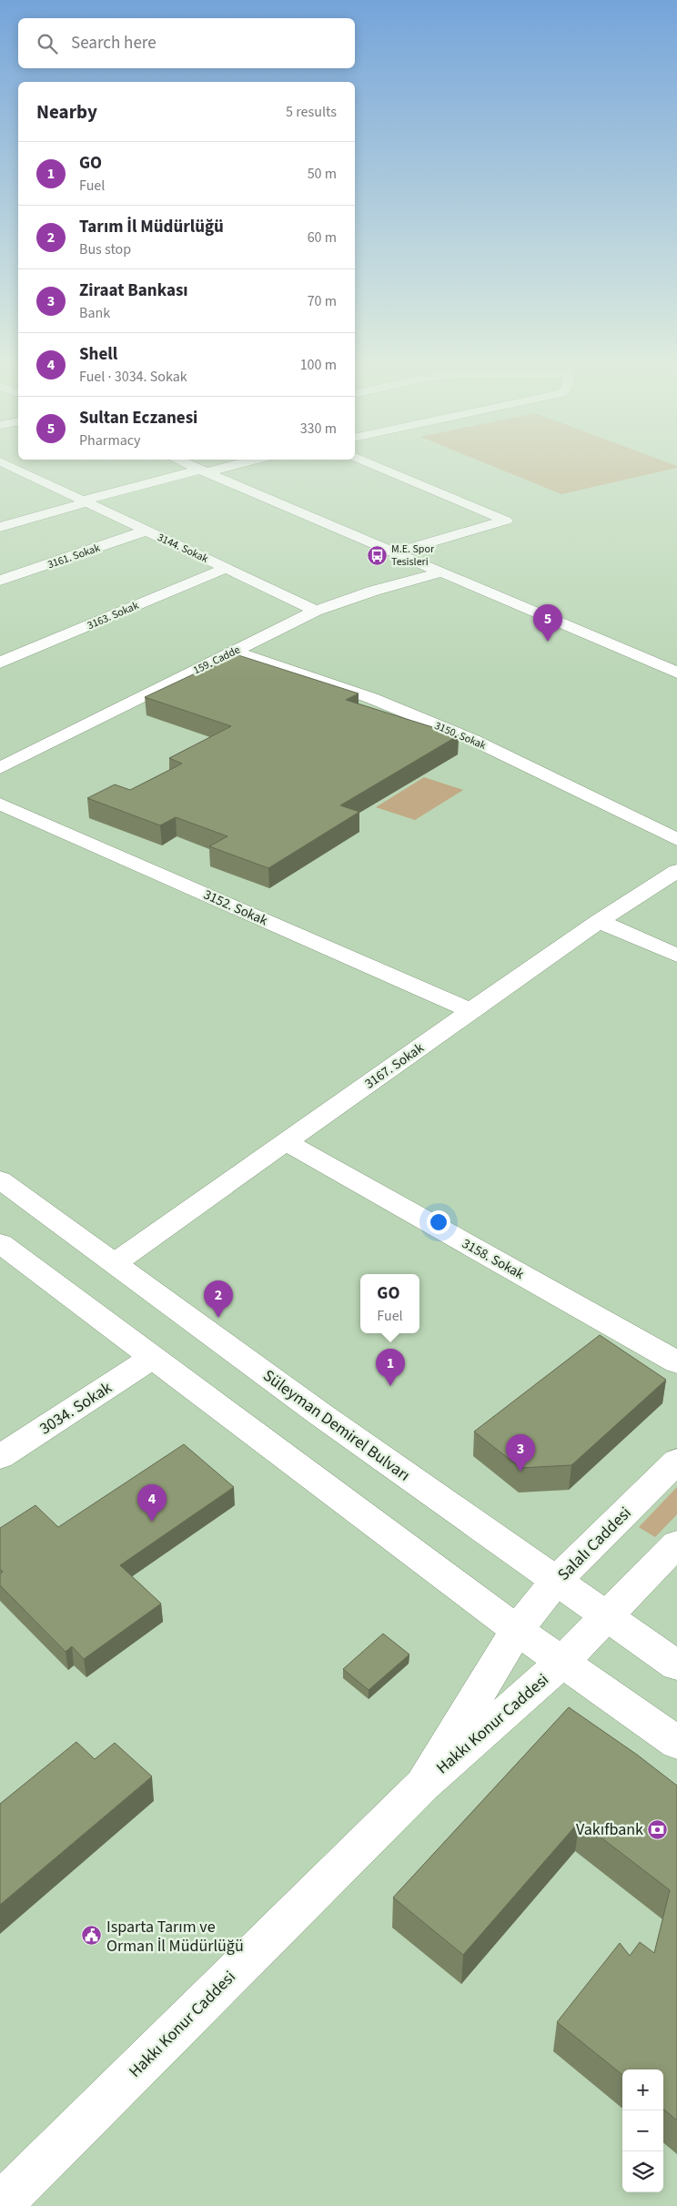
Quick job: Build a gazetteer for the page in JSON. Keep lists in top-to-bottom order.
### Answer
{
  "streets": {
    "street": [
      "3144. Sokak",
      "3161. Sokak",
      "3163. Sokak",
      "159. Cadde",
      "3150. Sokak",
      "3152. Sokak",
      "3167. Sokak",
      "3158. Sokak",
      "3034. Sokak",
      "Süleyman Demirel Bulvarı",
      "Salalı Caddesi",
      "Hakkı Konur Caddesi"
    ]
  },
  "crossings": [
    ["3144. Sokak", "3161. Sokak"],
    ["3144. Sokak", "3163. Sokak"],
    ["3144. Sokak", "159. Cadde"],
    ["159. Cadde", "3150. Sokak"],
    ["3152. Sokak", "3167. Sokak"],
    ["3167. Sokak", "3158. Sokak"],
    ["3167. Sokak", "Süleyman Demirel Bulvarı"],
    ["Süleyman Demirel Bulvarı", "Salalı Caddesi"],
    ["Salalı Caddesi", "Hakkı Konur Caddesi"]
  ],
  "places": {
    "bus stop": ["M.E. Spor Tesisleri"],
    "bank": ["Vakıfbank"],
    "public building": ["Isparta Tarım ve Orman İl Müdürlüğü"]
  },
  "page": {
    "search": "Search here",
    "heading": ["Nearby", "5 results"],
    "list": [
      {
        "mark": "1",
        "name": "GO",
        "note": "Fuel",
        "value": "50 m"
      },
      {
        "mark": "2",
        "name": "Tarım İl Müdürlüğü",
        "note": "Bus stop",
        "value": "60 m"
      },
      {
        "mark": "3",
        "name": "Ziraat Bankası",
        "note": "Bank",
        "value": "70 m"
      },
      {
        "mark": "4",
        "name": "Shell",
        "note": "Fuel · 3034. Sokak",
        "value": "100 m"
      },
      {
        "mark": "5",
        "name": "Sultan Eczanesi",
        "note": "Pharmacy",
        "value": "330 m"
      }
    ],
    "pins": [
      "5",
      "2",
      "1",
      "3",
      "4"
    ],
    "popup": ["GO", "Fuel"],
    "map_buttons": ["+", "−"]
  }
}
